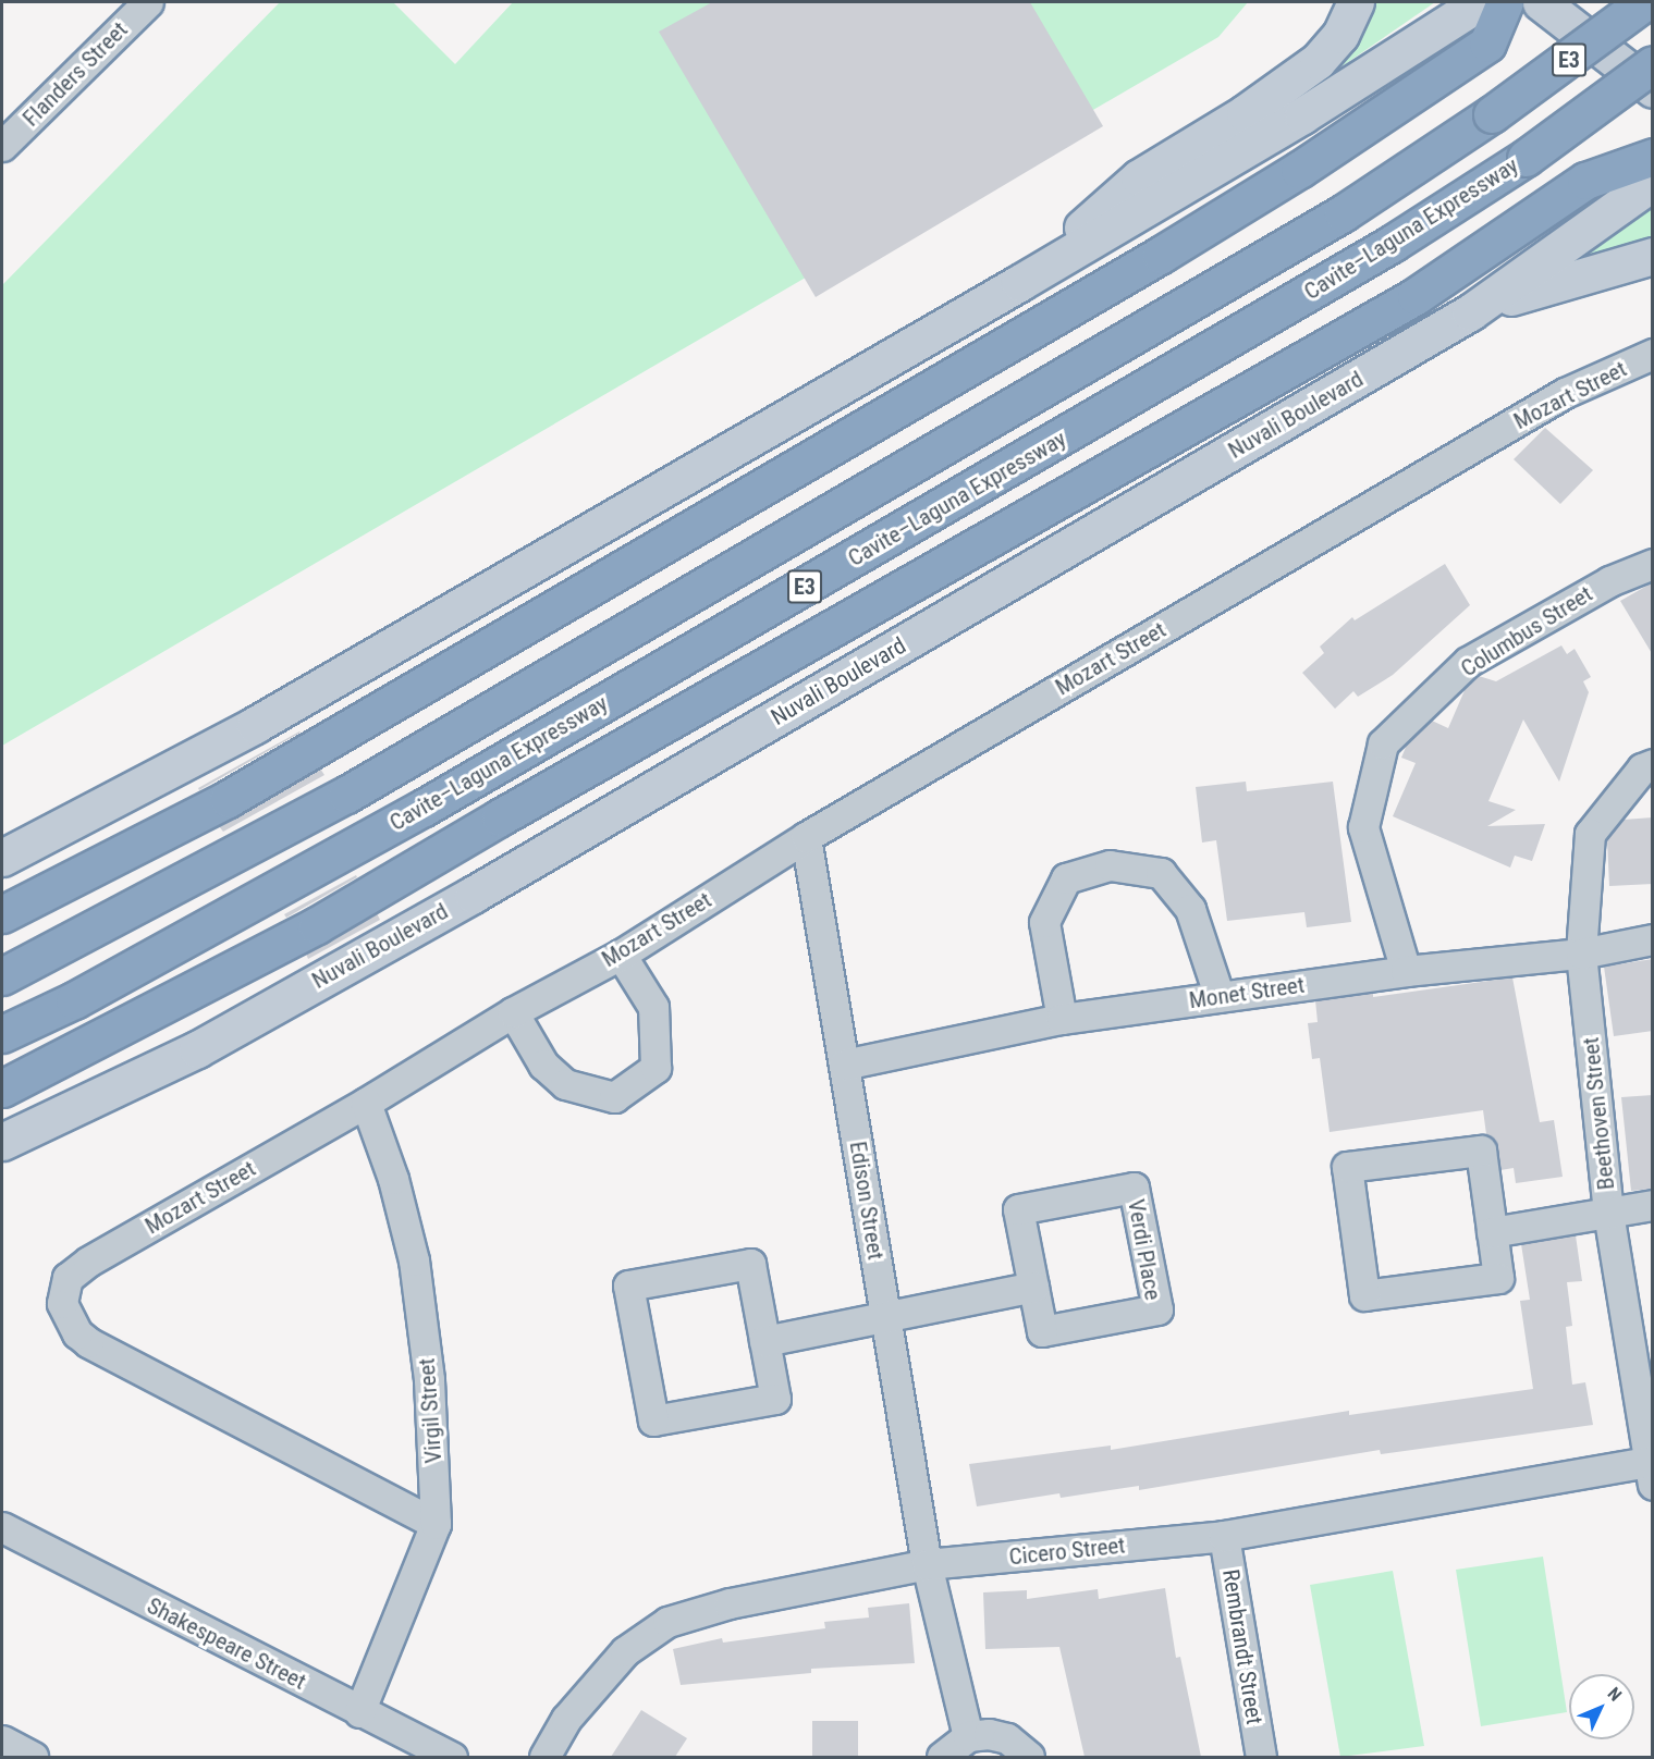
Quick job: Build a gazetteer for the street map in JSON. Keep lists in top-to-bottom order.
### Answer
{
  "streets": {
    "highway": ["E3", "Cavite–Laguna Expressway"],
    "main road": ["Nuvali Boulevard"],
    "street": [
      "Flanders Street",
      "Mozart Street",
      "Columbus Street",
      "Monet Street",
      "Beethoven Street",
      "Edison Street",
      "Verdi Place",
      "Virgil Street",
      "Cicero Street",
      "Shakespeare Street",
      "Rembrandt Street"
    ]
  },
  "crossings": [
    ["Mozart Street", "Edison Street"],
    ["Mozart Street", "Virgil Street"],
    ["Columbus Street", "Monet Street"],
    ["Monet Street", "Beethoven Street"],
    ["Monet Street", "Edison Street"],
    ["Beethoven Street", "Cicero Street"],
    ["Edison Street", "Cicero Street"],
    ["Virgil Street", "Shakespeare Street"],
    ["Cicero Street", "Rembrandt Street"]
  ],
  "north": "top right"
}
